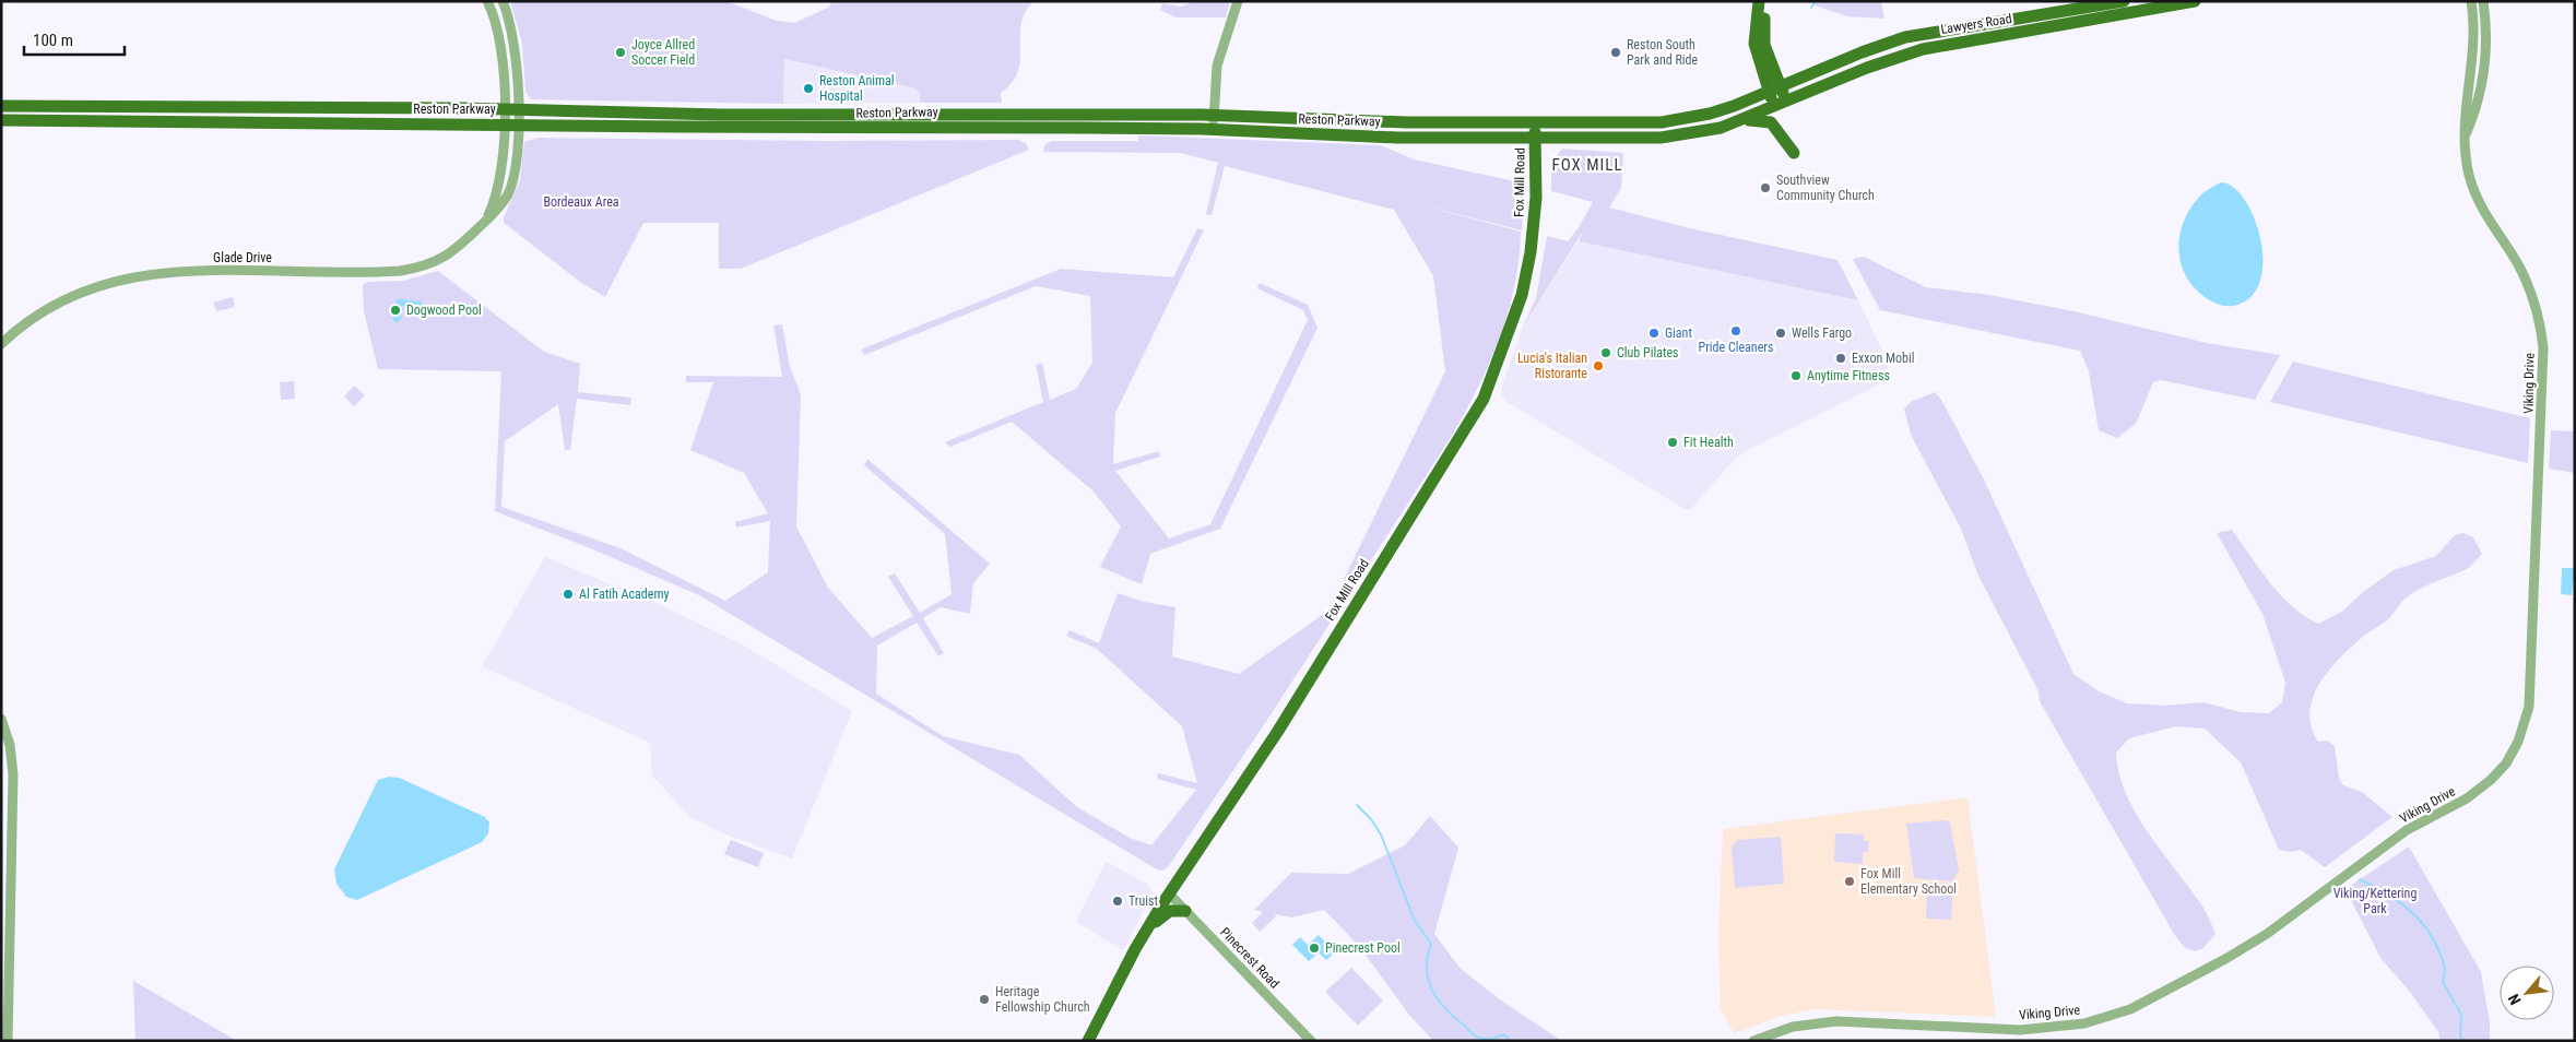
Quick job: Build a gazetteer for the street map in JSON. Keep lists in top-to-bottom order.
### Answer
{
  "streets": {
    "main road": ["Lawyers Road", "Reston Parkway", "Fox Mill Road"],
    "street": ["Glade Drive", "Viking Drive", "Pinecrest Road"]
  },
  "crossings": [
    ["Lawyers Road", "Reston Parkway"],
    ["Reston Parkway", "Fox Mill Road"],
    ["Reston Parkway", "Glade Drive"],
    ["Fox Mill Road", "Pinecrest Road"]
  ],
  "districts": ["FOX MILL"],
  "parks": ["Bordeaux Area", "Viking/Kettering Park"],
  "places": [
    "Joyce Allred Soccer Field",
    "Reston South Park and Ride",
    "Reston Animal Hospital",
    "Southview Community Church",
    "Dogwood Pool",
    "Pride Cleaners",
    "Giant",
    "Wells Fargo",
    "Club Pilates",
    "Exxon Mobil",
    "Lucia's Italian Ristorante",
    "Anytime Fitness",
    "Fit Health",
    "Al Fatih Academy",
    "Fox Mill Elementary School",
    "Truist",
    "Pinecrest Pool",
    "Heritage Fellowship Church"
  ],
  "scale_bar": "100 m",
  "north": "bottom left"
}
